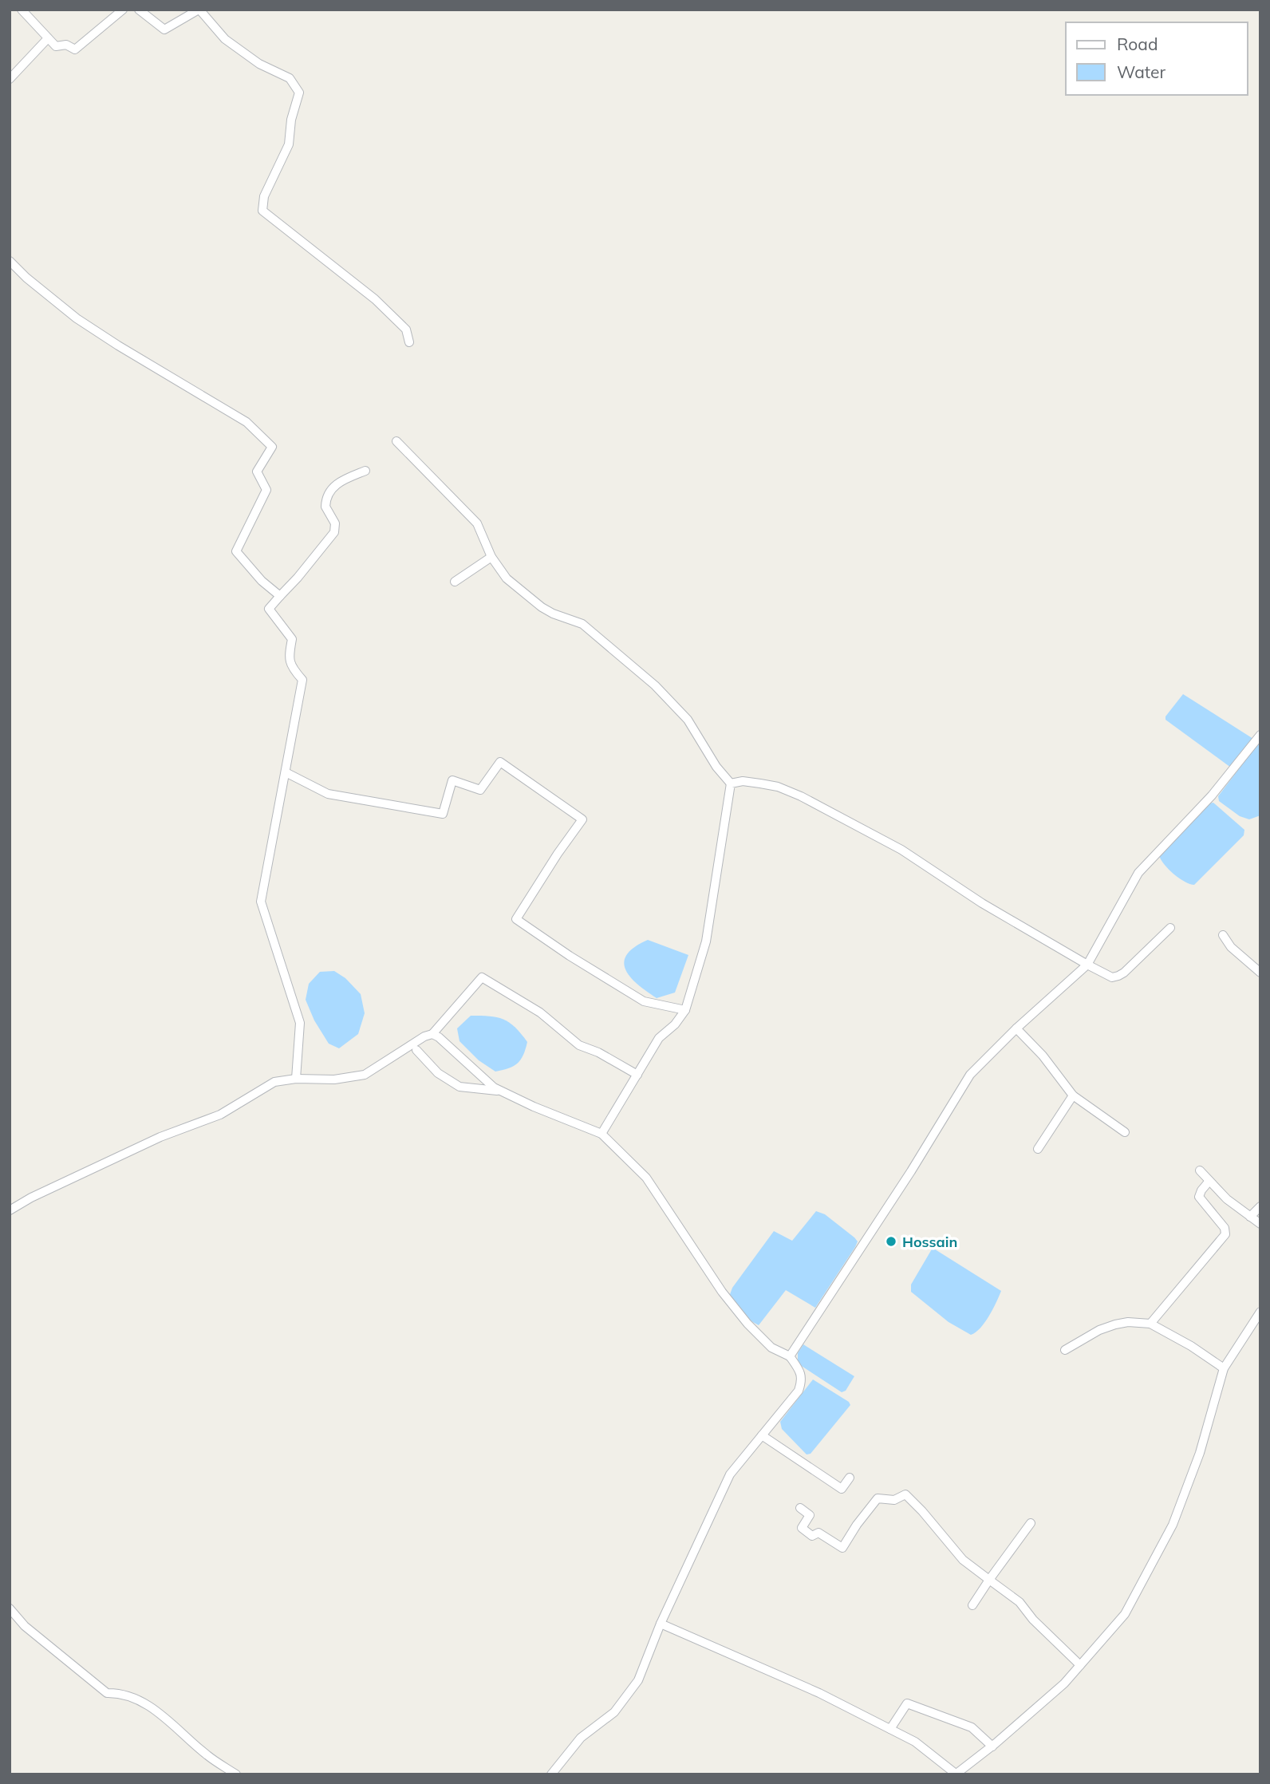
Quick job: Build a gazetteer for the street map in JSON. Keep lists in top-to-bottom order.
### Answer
{
  "places": ["Hossain"],
  "legend": ["Road", "Water"]
}
